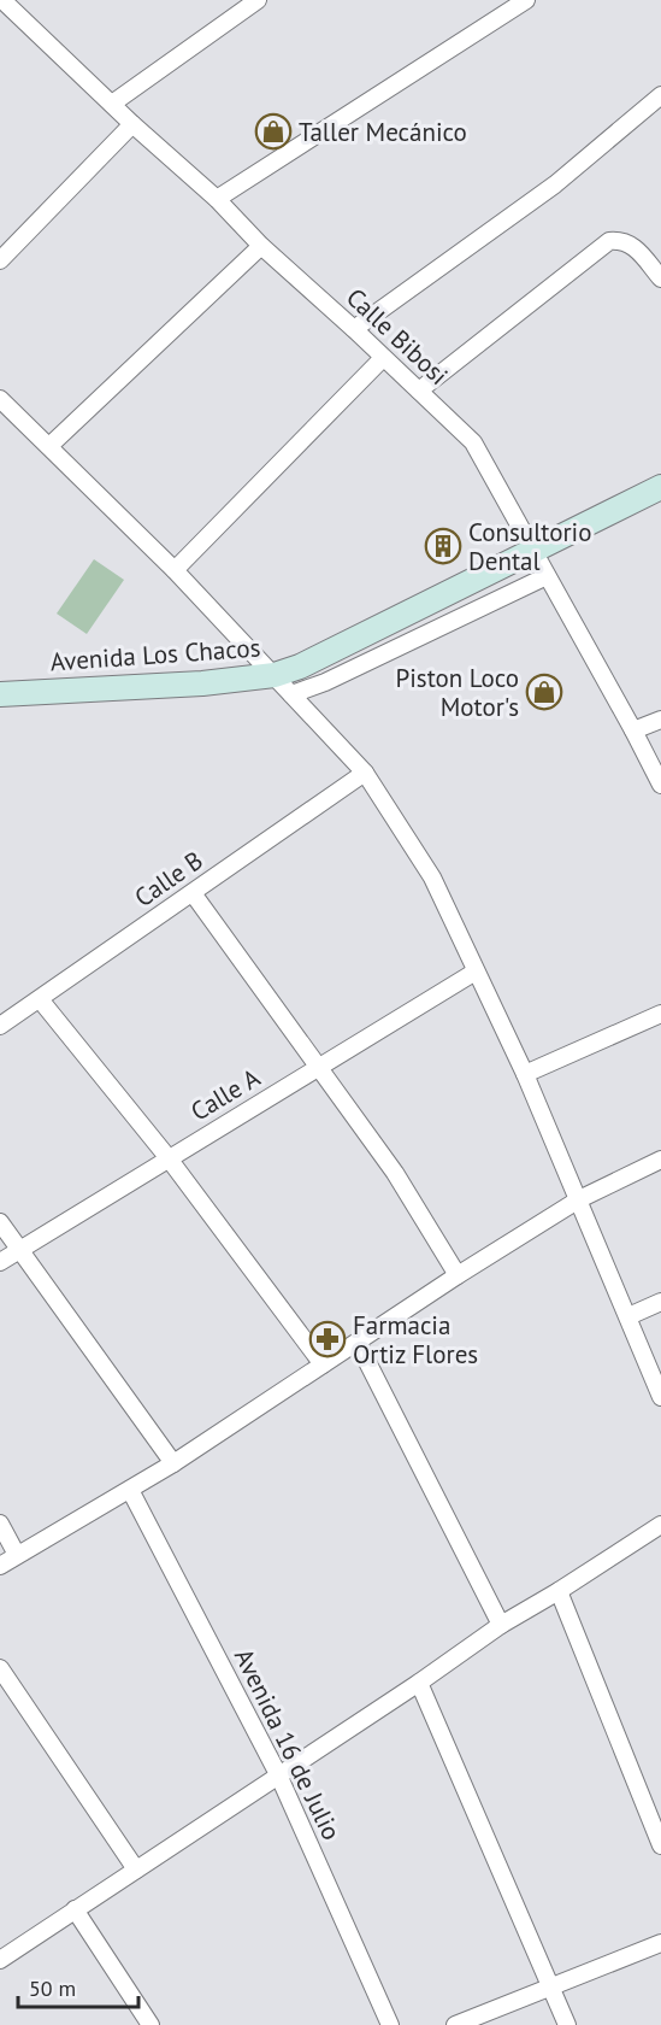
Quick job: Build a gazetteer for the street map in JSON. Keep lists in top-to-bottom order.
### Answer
{
  "streets": {
    "street": [
      "Calle Bibosi",
      "Avenida Los Chacos",
      "Calle B",
      "Calle A",
      "Avenida 16 de Julio"
    ]
  },
  "crossings": [
    ["Calle Bibosi", "Avenida Los Chacos"]
  ],
  "places": {
    "shop": ["Taller Mecánico", "Piston Loco Motor's"],
    "building": ["Consultorio Dental"],
    "pharmacy": ["Farmacia Ortiz Flores"]
  },
  "scale_bar": "50 m"
}
